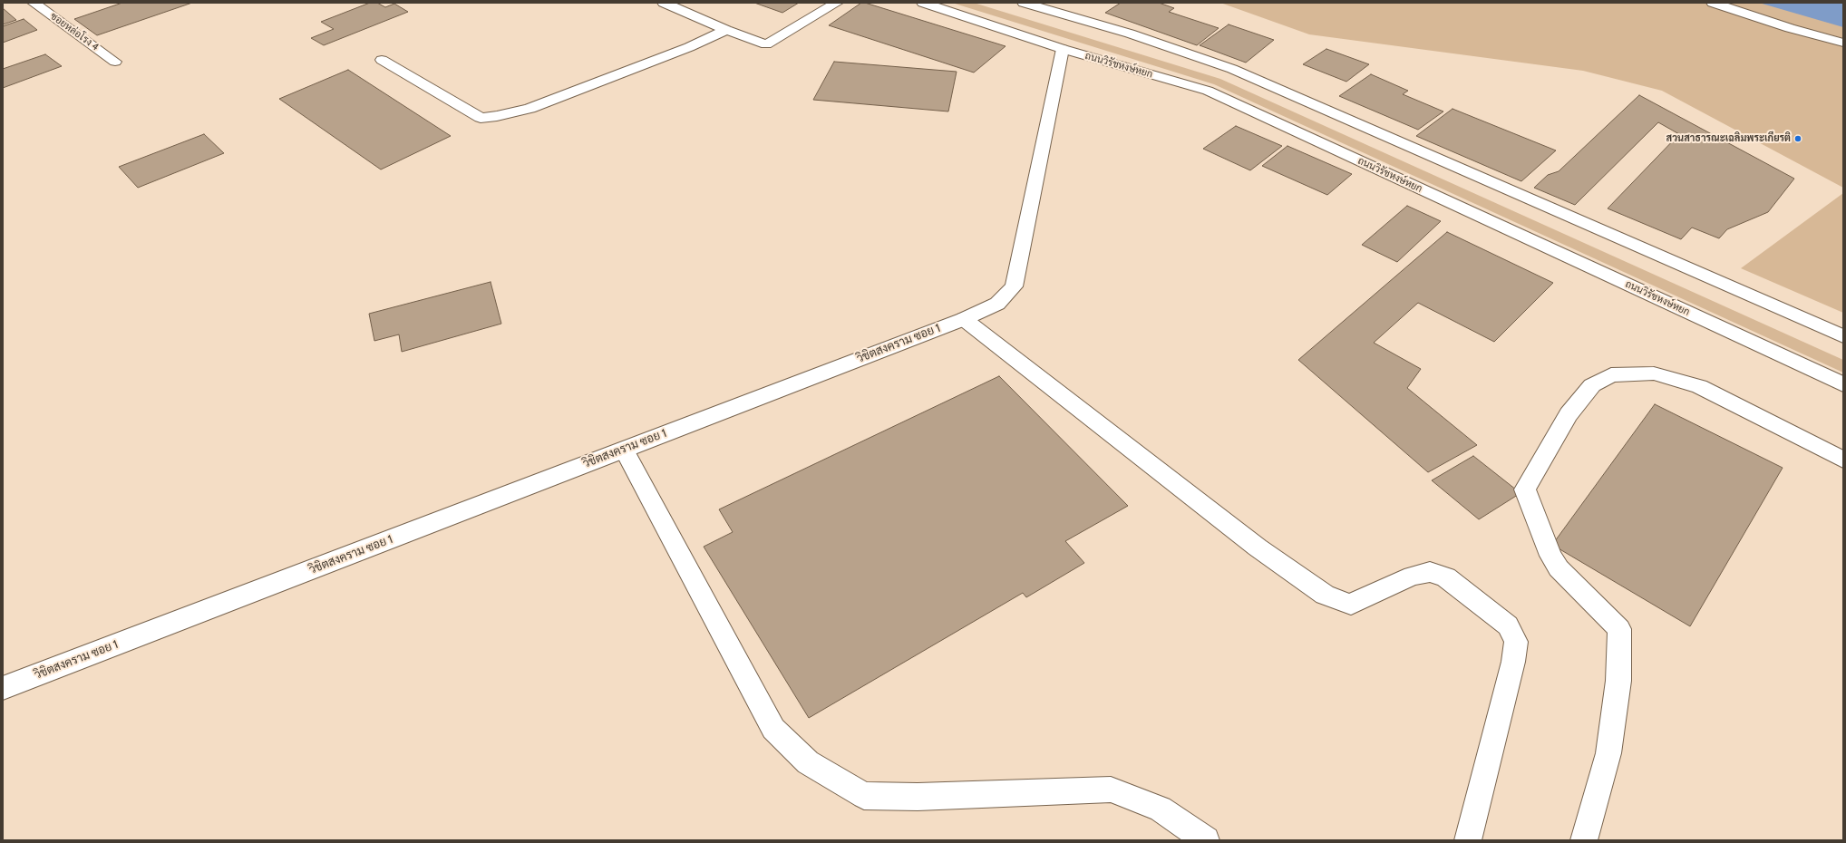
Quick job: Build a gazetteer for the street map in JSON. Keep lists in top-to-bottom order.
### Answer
{
  "streets": {
    "main road": ["ซอยหล่อโรง 4", "ถนนวิรัชหงษ์หยก", "วิชิตสงคราม ซอย 1"]
  },
  "crossings": [
    ["ถนนวิรัชหงษ์หยก", "วิชิตสงคราม ซอย 1"]
  ],
  "places": ["สวนสาธารณะเฉลิมพระเกียรติ"]
}
